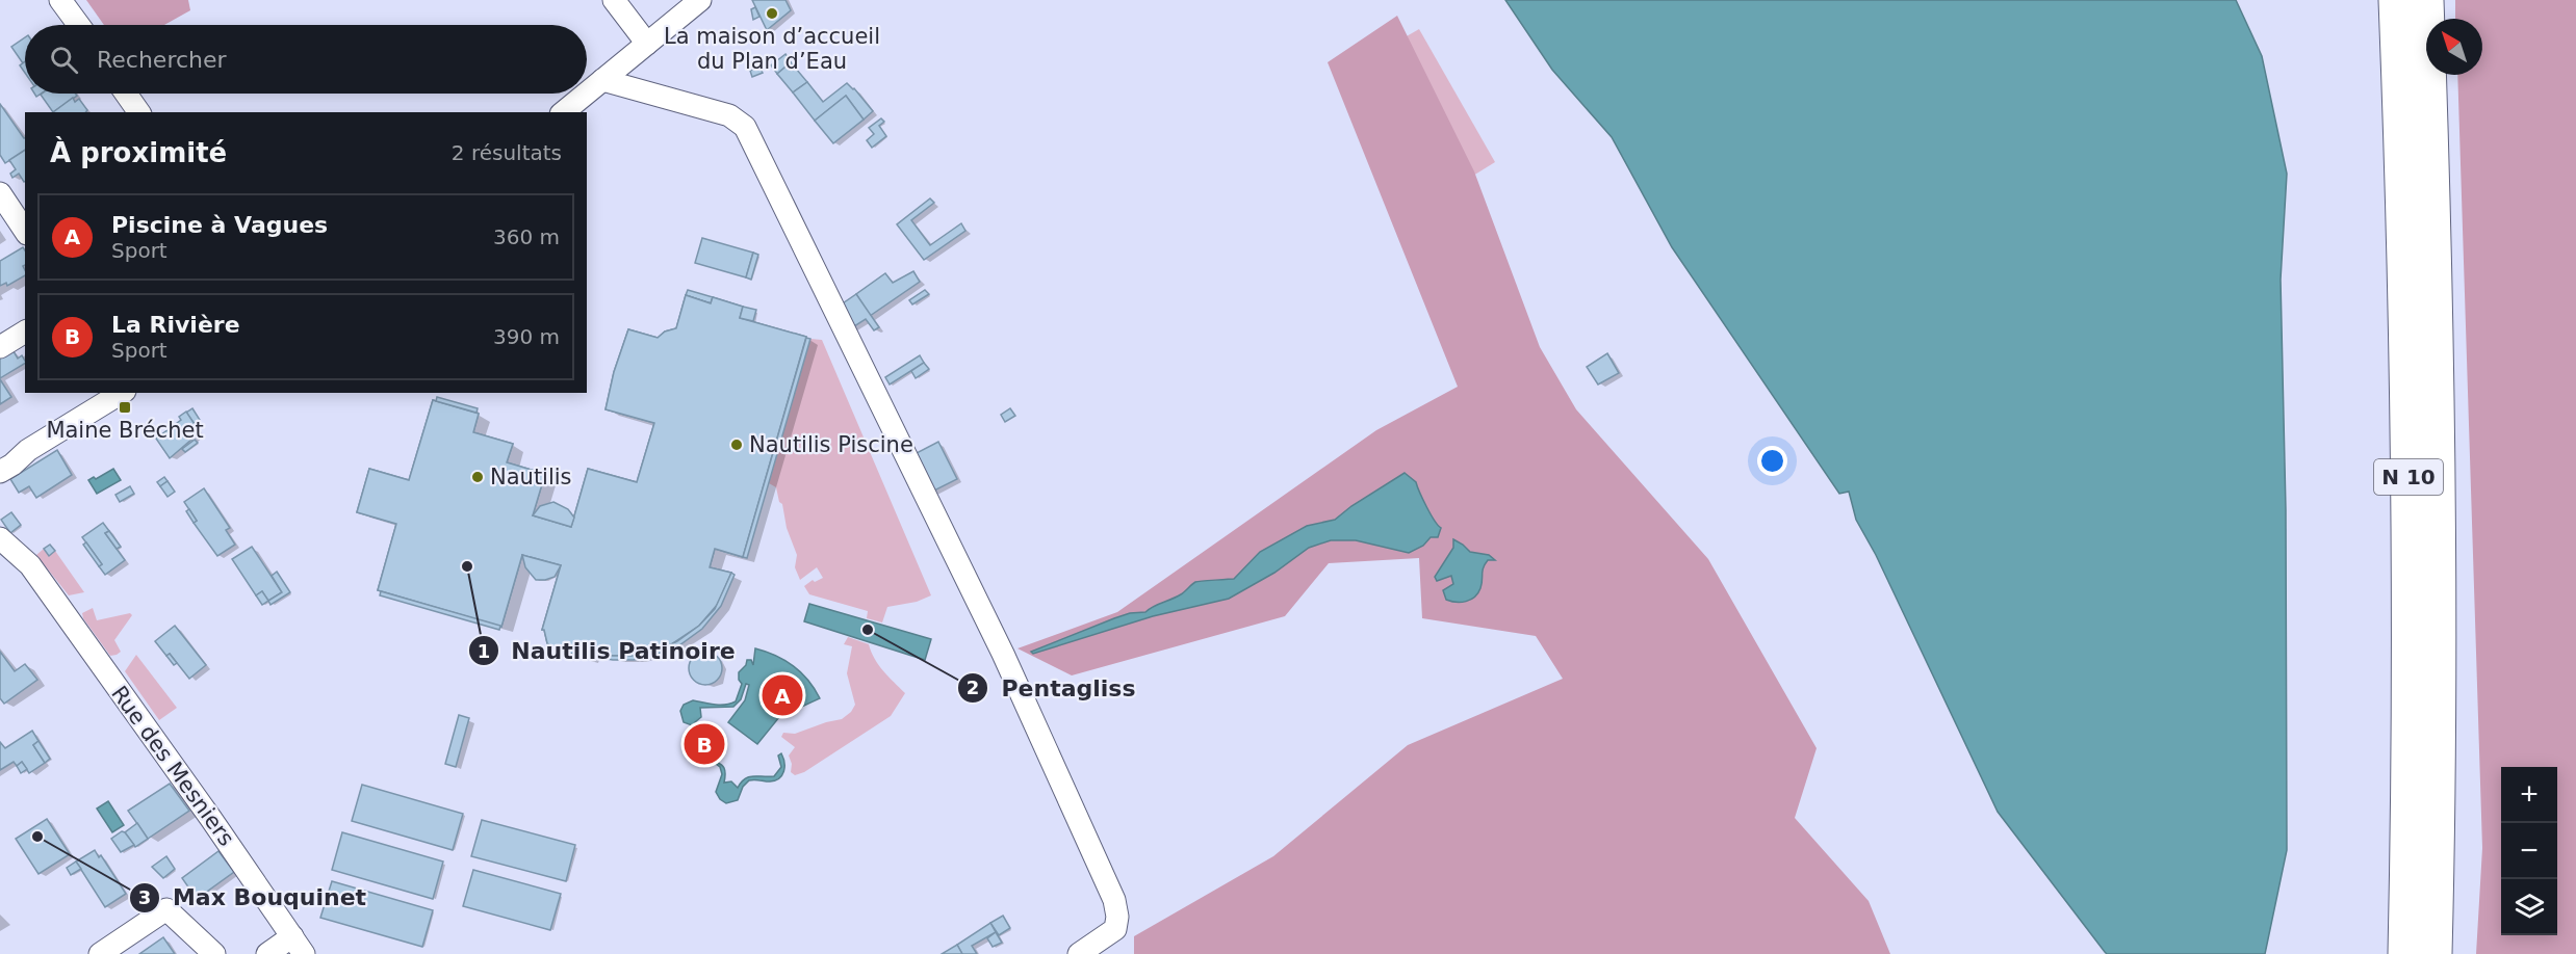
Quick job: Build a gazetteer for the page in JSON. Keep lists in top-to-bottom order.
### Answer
{
  "streets": {
    "highway": ["N 10"],
    "street": ["Rue des Mesniers"]
  },
  "places": {
    "other": [
      "La maison d’accueil du Plan d’Eau",
      "Nautilis Piscine",
      "Nautilis",
      "Nautilis Patinoire",
      "Pentagliss",
      "Max Bouquinet"
    ],
    "transit": ["Maine Bréchet"]
  },
  "north": "top left",
  "page": {
    "search": "Rechercher",
    "heading": ["À proximité", "2 résultats"],
    "list": [
      {
        "mark": "A",
        "name": "Piscine à Vagues",
        "note": "Sport",
        "value": "360 m"
      },
      {
        "mark": "B",
        "name": "La Rivière",
        "note": "Sport",
        "value": "390 m"
      }
    ],
    "pins": ["A", "B"],
    "map_buttons": ["+", "−"]
  }
}
